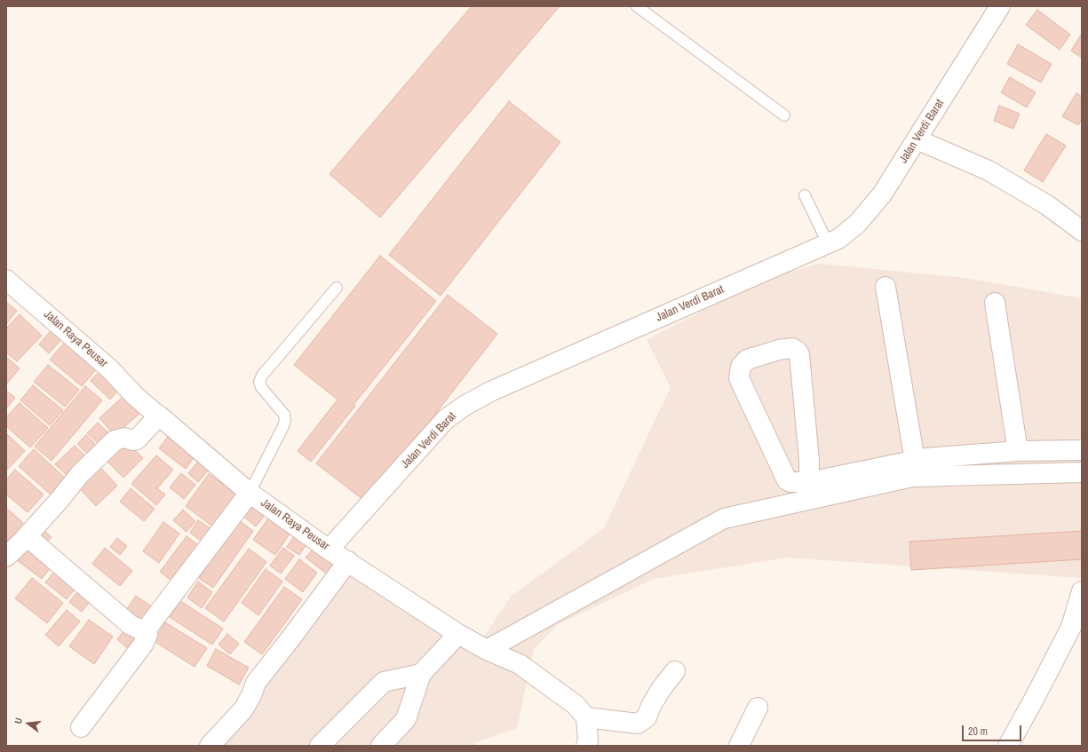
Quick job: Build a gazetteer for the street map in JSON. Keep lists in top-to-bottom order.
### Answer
{
  "streets": {
    "street": ["Jalan Verdi Barat", "Jalan Raya Peusar"]
  },
  "crossings": [
    ["Jalan Verdi Barat", "Jalan Raya Peusar"]
  ],
  "scale_bar": "20 m",
  "north": "left"
}
